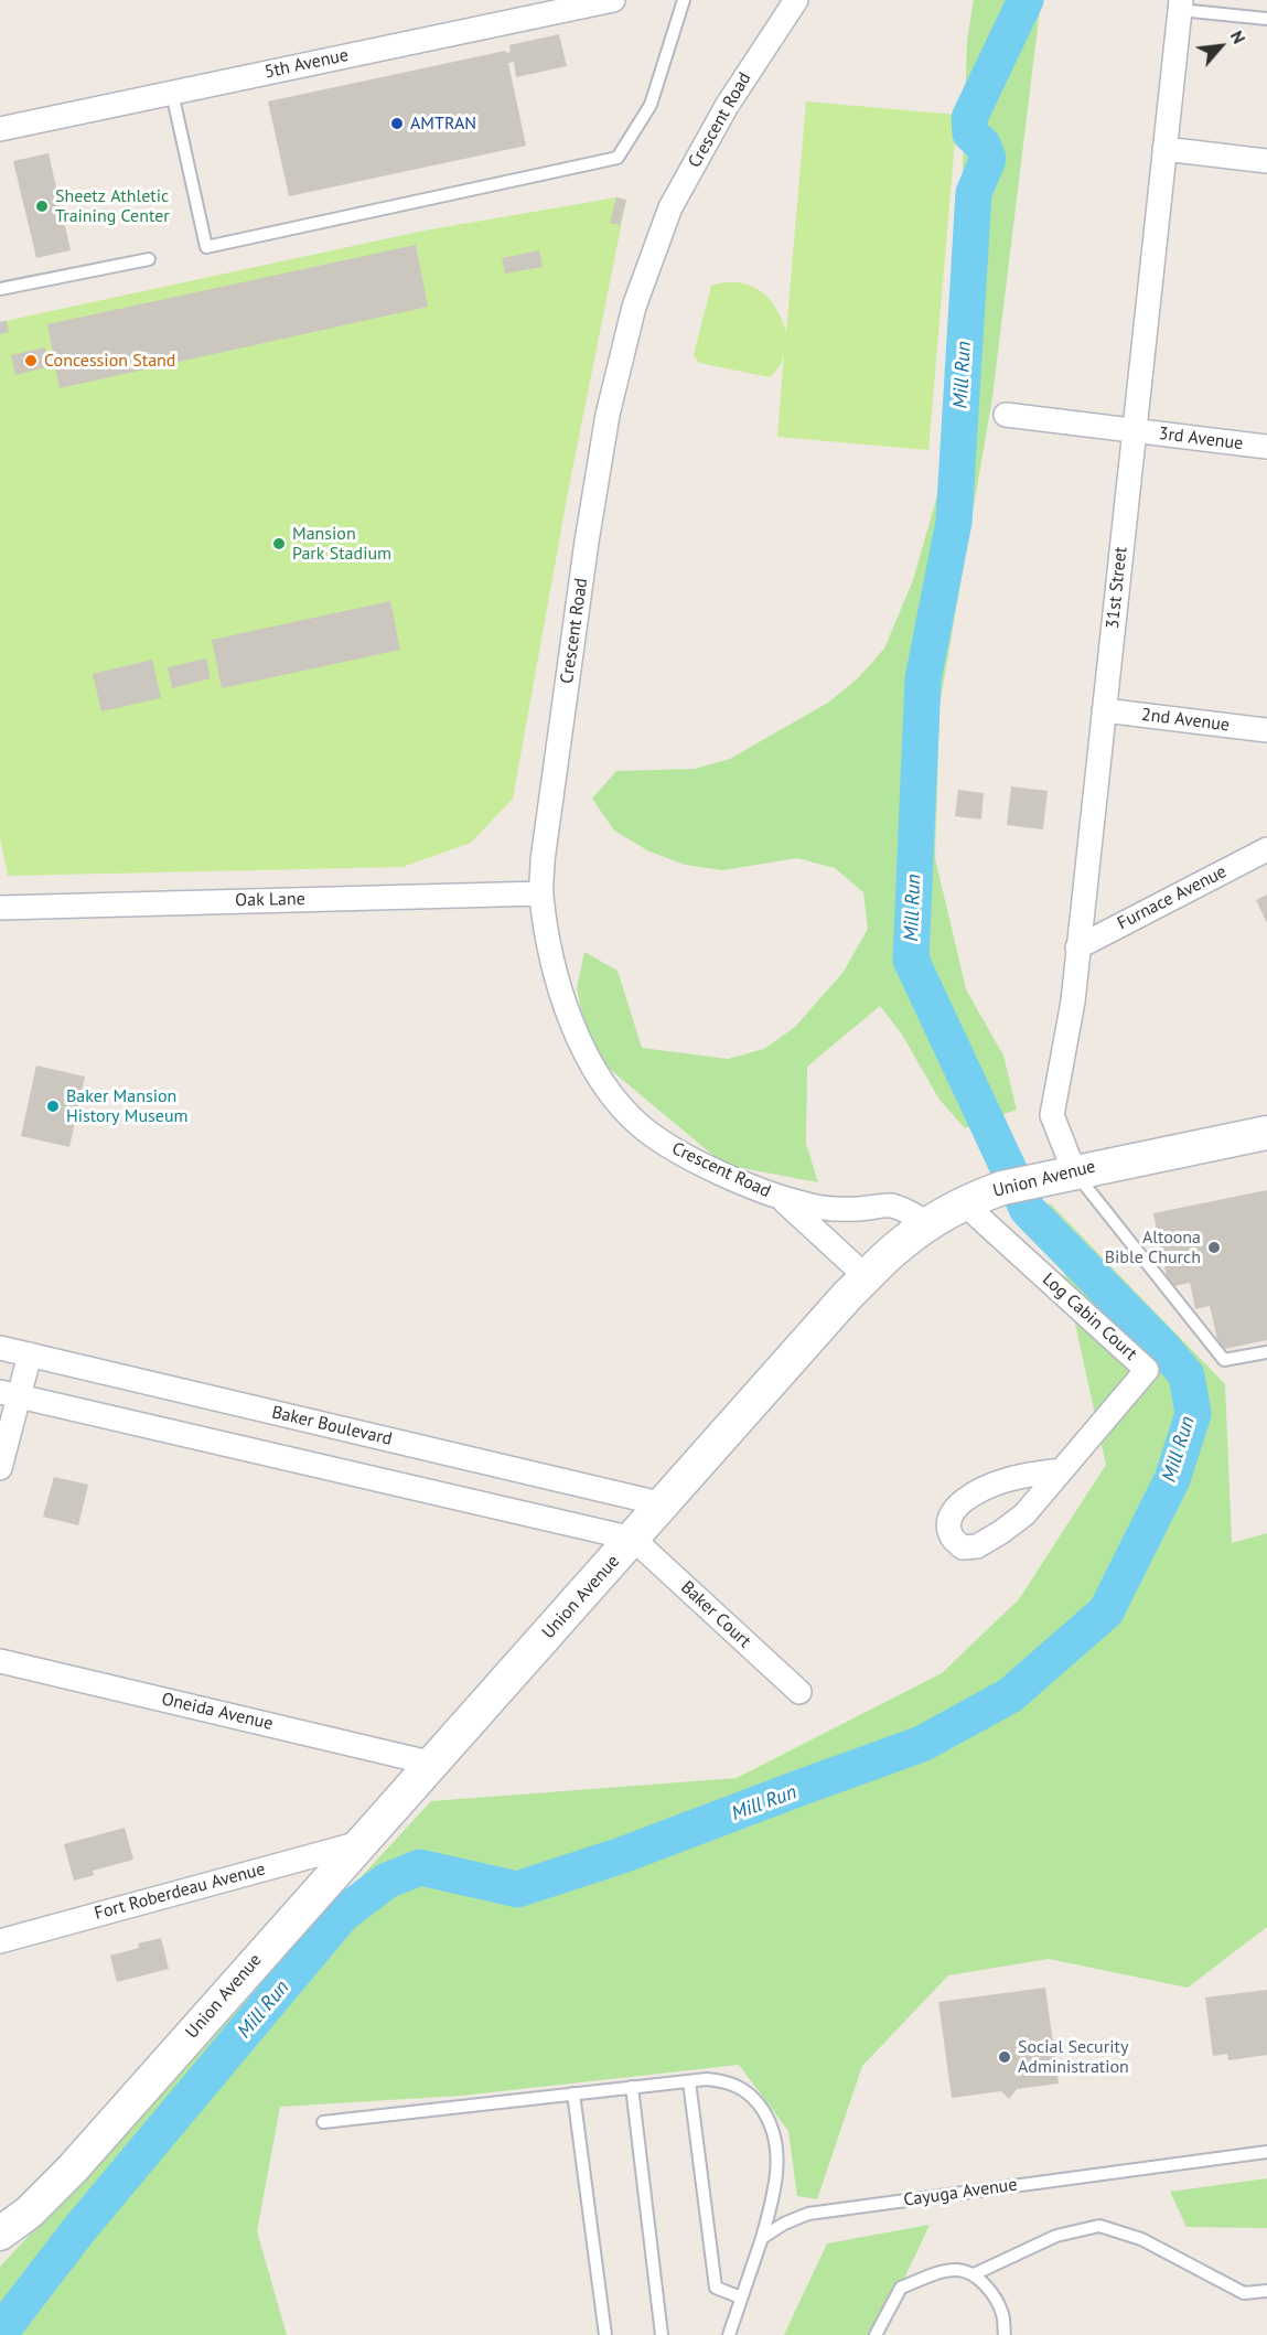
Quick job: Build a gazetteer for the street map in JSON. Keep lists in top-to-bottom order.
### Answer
{
  "streets": {
    "main road": ["Union Avenue"],
    "street": [
      "5th Avenue",
      "Crescent Road",
      "3rd Avenue",
      "31st Street",
      "2nd Avenue",
      "Furnace Avenue",
      "Oak Lane",
      "Log Cabin Court",
      "Baker Boulevard",
      "Baker Court",
      "Oneida Avenue",
      "Fort Roberdeau Avenue"
    ],
    "lane": ["Cayuga Avenue"]
  },
  "crossings": [
    ["Crescent Road", "Oak Lane"],
    ["Crescent Road", "Union Avenue"],
    ["3rd Avenue", "31st Street"],
    ["31st Street", "2nd Avenue"],
    ["31st Street", "Furnace Avenue"],
    ["31st Street", "Union Avenue"],
    ["Union Avenue", "Log Cabin Court"],
    ["Union Avenue", "Baker Boulevard"],
    ["Union Avenue", "Baker Court"],
    ["Union Avenue", "Oneida Avenue"],
    ["Union Avenue", "Fort Roberdeau Avenue"]
  ],
  "water": ["Mill Run"],
  "places": [
    "AMTRAN",
    "Sheetz Athletic Training Center",
    "Concession Stand",
    "Mansion Park Stadium",
    "Baker Mansion History Museum",
    "Altoona Bible Church",
    "Social Security Administration"
  ],
  "north": "top right"
}
